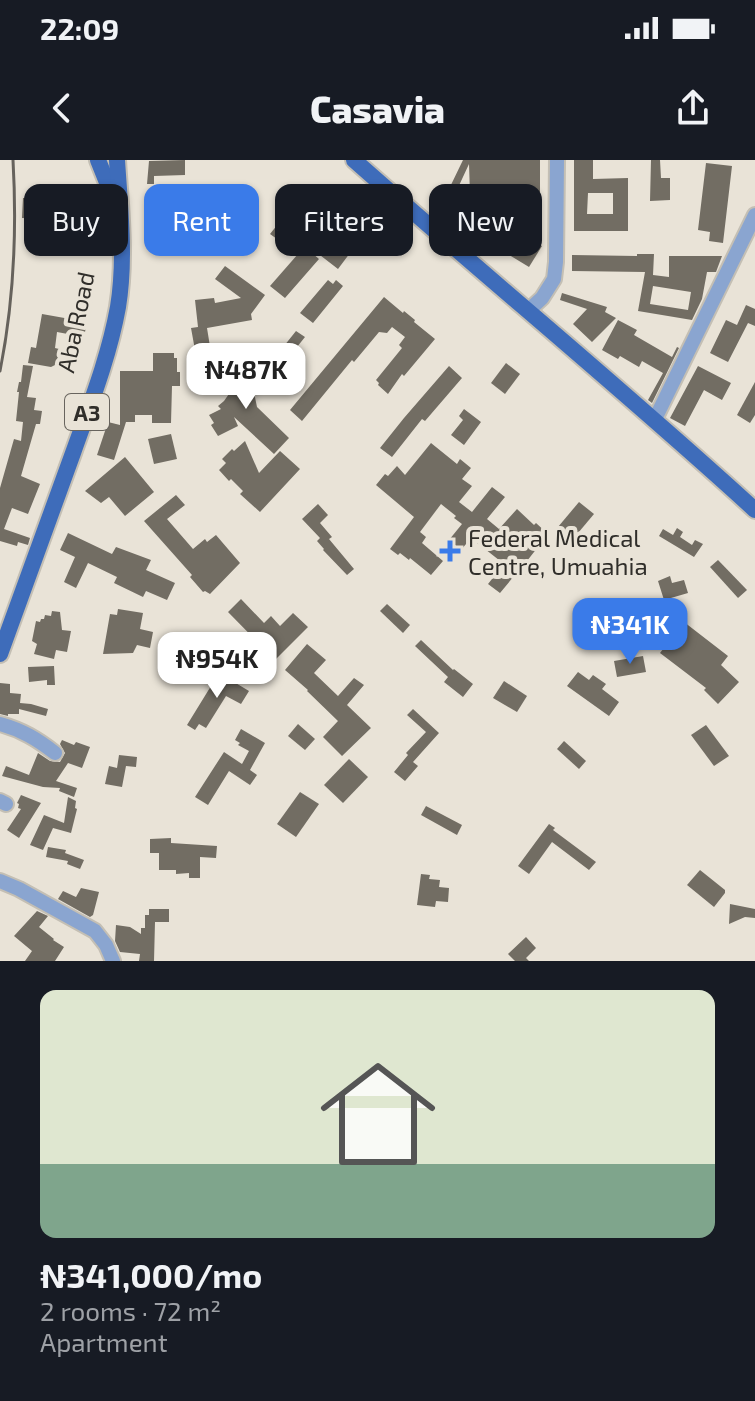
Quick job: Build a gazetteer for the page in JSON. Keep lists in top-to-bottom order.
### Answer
{
  "streets": {
    "main road": ["Aba Road", "A3"]
  },
  "places": {
    "health": ["Federal Medical Centre, Umuahia"]
  },
  "page": {
    "status": "22:09",
    "header": "Casavia",
    "chip": [
      "Buy",
      "Rent",
      "Filters",
      "New"
    ],
    "price": ["₦487K", "₦341K", "₦954K"],
    "list": [
      {
        "name": "₦341,000/mo",
        "note": "2 rooms · 72 m² · Apartment"
      }
    ]
  }
}
